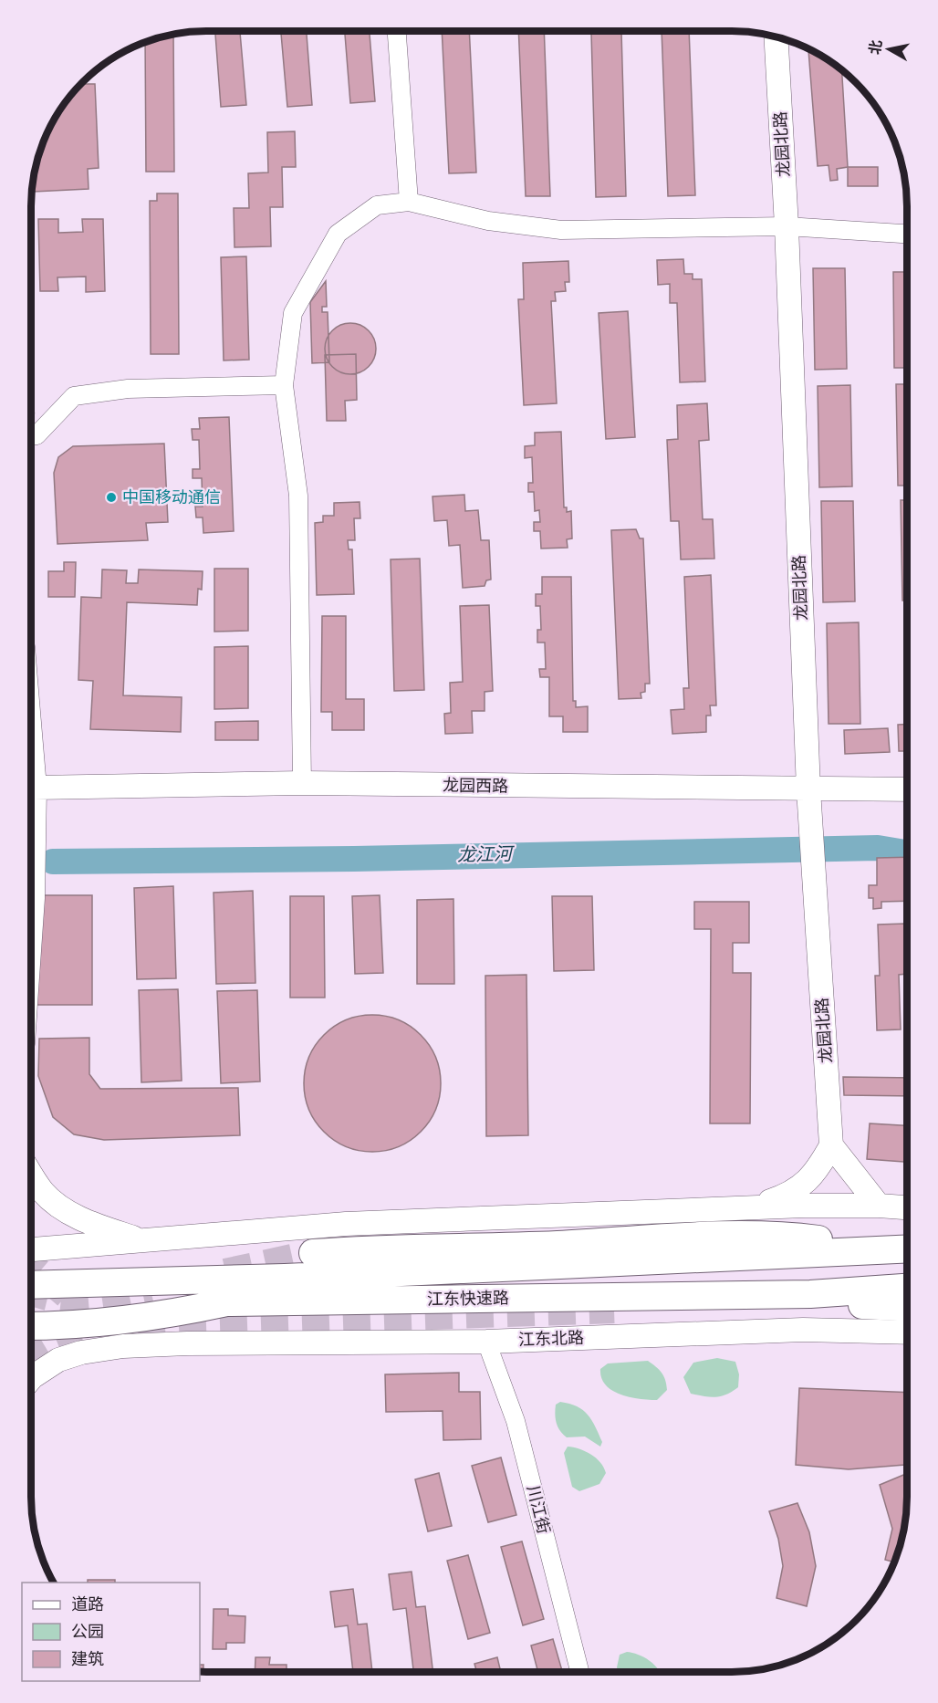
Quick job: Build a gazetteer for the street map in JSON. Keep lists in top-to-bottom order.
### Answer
{
  "streets": {
    "highway": ["江东快速路"],
    "main road": ["龙园北路", "龙园西路", "江东北路"],
    "street": ["川江街"]
  },
  "crossings": [
    ["龙园北路", "龙园西路"],
    ["江东北路", "川江街"]
  ],
  "water": ["龙江河"],
  "places": ["中国移动通信"],
  "legend": ["道路", "公园", "建筑"],
  "north": "left"
}
